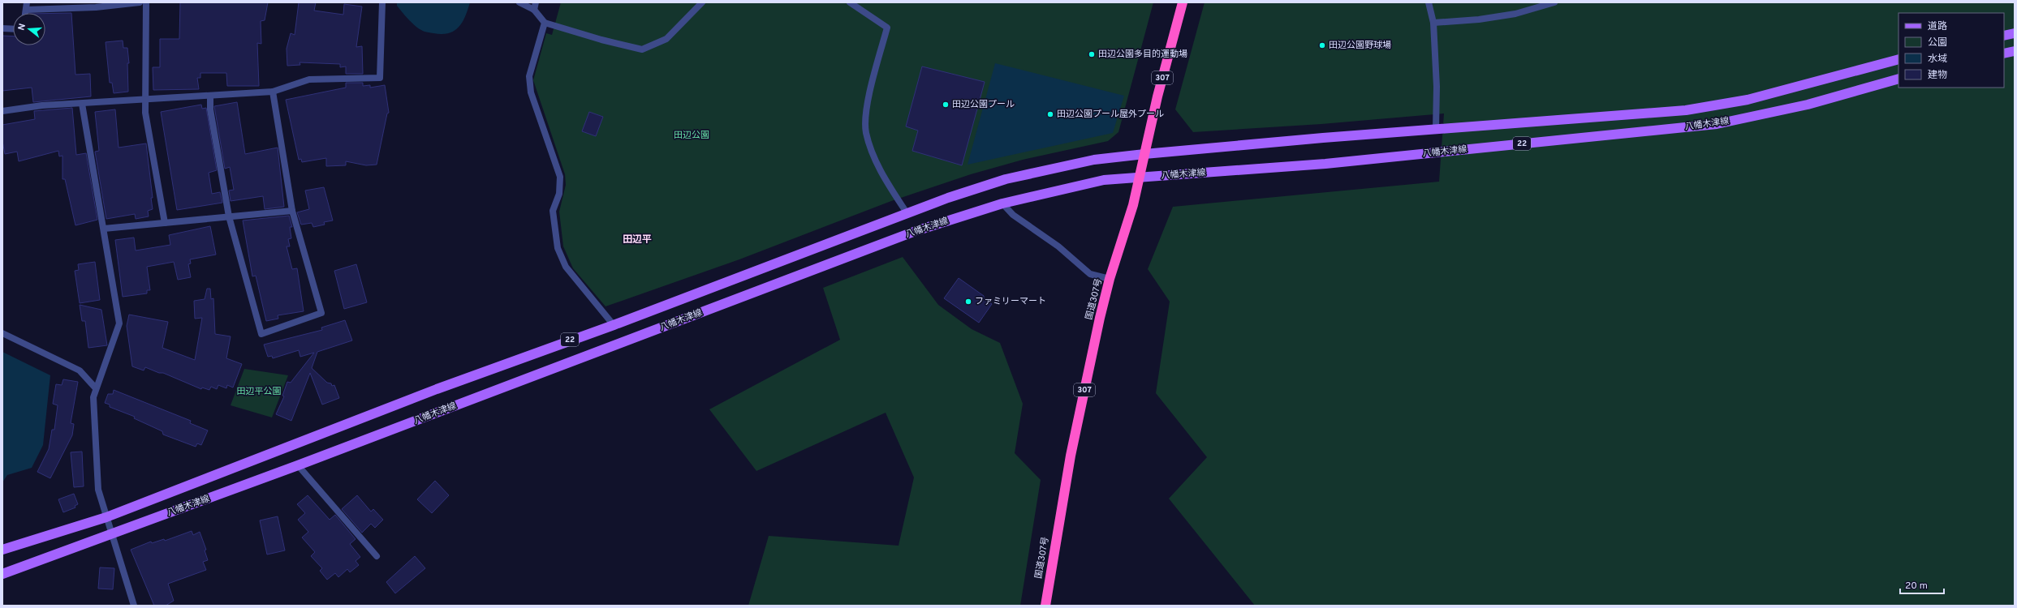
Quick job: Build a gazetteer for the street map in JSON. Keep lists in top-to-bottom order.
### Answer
{
  "streets": {
    "highway": ["307", "国道307号"],
    "main road": ["八幡木津線", "22"]
  },
  "crossings": [
    ["八幡木津線", "国道307号"]
  ],
  "districts": ["田辺平"],
  "parks": ["田辺公園", "田辺平公園"],
  "places": [
    "田辺公園野球場",
    "田辺公園多目的運動場",
    "田辺公園プール",
    "田辺公園プール屋外プール",
    "ファミリーマート"
  ],
  "legend": [
    "道路",
    "公園",
    "水域",
    "建物"
  ],
  "scale_bar": "20 m",
  "north": "left"
}
